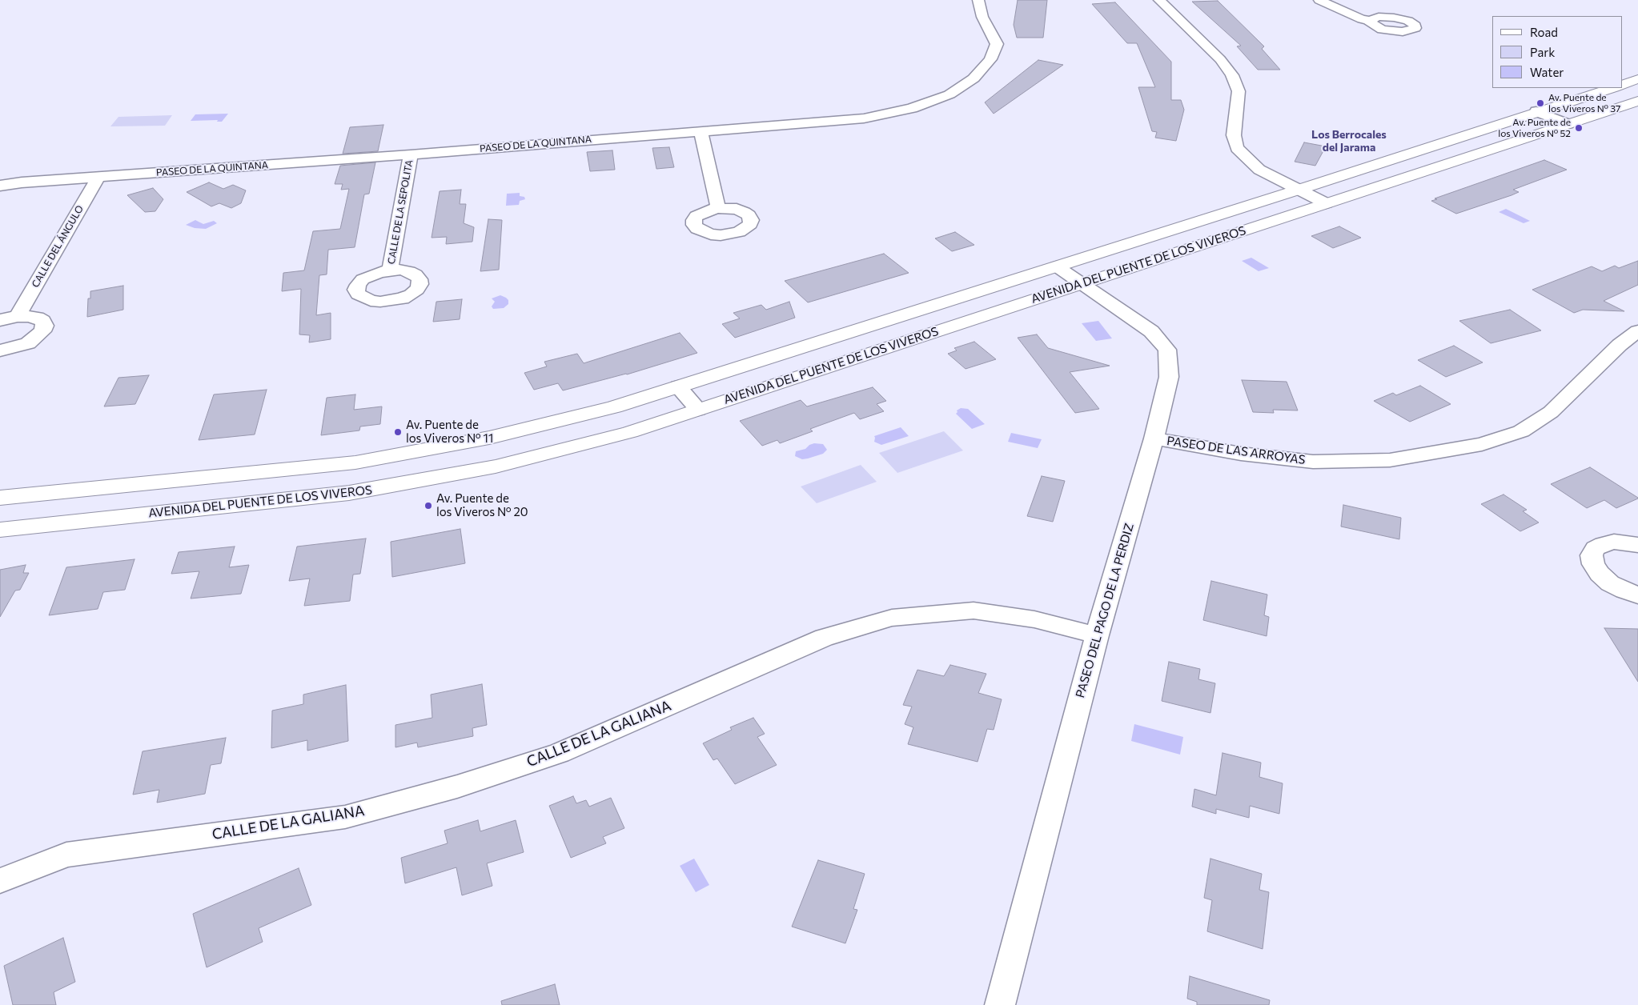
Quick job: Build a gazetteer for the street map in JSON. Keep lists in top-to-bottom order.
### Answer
{
  "streets": {
    "street": [
      "PASEO DE LA QUINTANA",
      "CALLE DE LA SEPOLITA",
      "CALLE DEL ÁNGULO",
      "AVENIDA DEL PUENTE DE LOS VIVEROS",
      "PASEO DE LAS ARROYAS",
      "PASEO DEL PAGO DE LA PERDIZ",
      "CALLE DE LA GALIANA"
    ]
  },
  "crossings": [
    ["PASEO DE LA QUINTANA", "CALLE DE LA SEPOLITA"],
    ["PASEO DE LA QUINTANA", "CALLE DEL ÁNGULO"],
    ["AVENIDA DEL PUENTE DE LOS VIVEROS", "PASEO DEL PAGO DE LA PERDIZ"],
    ["PASEO DE LAS ARROYAS", "PASEO DEL PAGO DE LA PERDIZ"],
    ["PASEO DEL PAGO DE LA PERDIZ", "CALLE DE LA GALIANA"]
  ],
  "districts": ["Los Berrocales del Jarama"],
  "places": [
    "Av. Puente de los Viveros Nº 37",
    "Av. Puente de los Viveros Nº 52",
    "Av. Puente de los Viveros Nº 11",
    "Av. Puente de los Viveros Nº 20"
  ],
  "legend": ["Road", "Park", "Water"]
}
